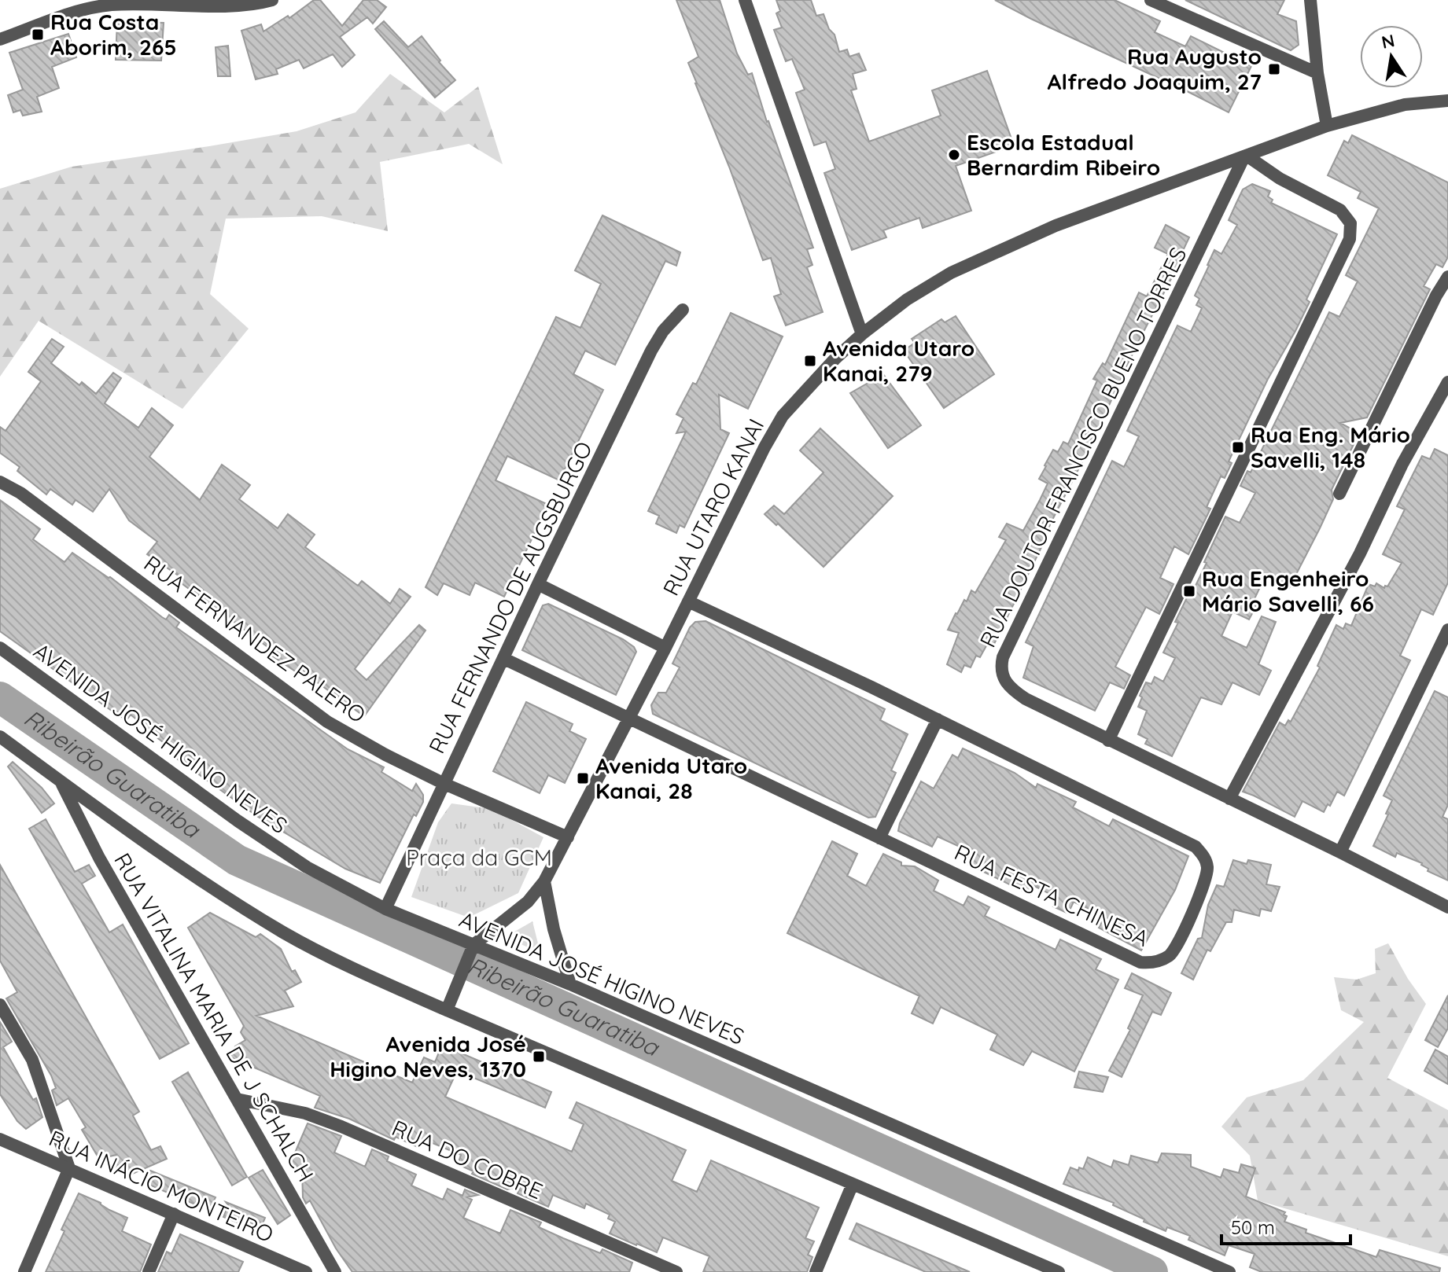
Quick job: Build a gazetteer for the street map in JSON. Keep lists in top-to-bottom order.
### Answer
{
  "streets": {
    "street": [
      "RUA DOUTOR FRANCISCO BUENO TORRES",
      "RUA UTARO KANAI",
      "RUA FERNANDO DE AUGSBURGO",
      "RUA FERNANDEZ PALERO",
      "AVENIDA JOSÉ HIGINO NEVES",
      "RUA FESTA CHINESA",
      "RUA VITALINA MARIA DE J SCHALCH",
      "RUA DO COBRE",
      "RUA INÁCIO MONTEIRO"
    ]
  },
  "crossings": [
    ["RUA DOUTOR FRANCISCO BUENO TORRES", "RUA UTARO KANAI"],
    ["RUA UTARO KANAI", "RUA FERNANDEZ PALERO"],
    ["RUA UTARO KANAI", "AVENIDA JOSÉ HIGINO NEVES"],
    ["RUA UTARO KANAI", "RUA FESTA CHINESA"],
    ["RUA FERNANDO DE AUGSBURGO", "RUA FERNANDEZ PALERO"],
    ["RUA FERNANDO DE AUGSBURGO", "AVENIDA JOSÉ HIGINO NEVES"],
    ["RUA FERNANDO DE AUGSBURGO", "RUA FESTA CHINESA"],
    ["RUA VITALINA MARIA DE J SCHALCH", "RUA DO COBRE"]
  ],
  "water": ["Ribeirão Guaratiba"],
  "parks": ["Praça da GCM"],
  "places": {
    "transit": [
      "Rua Costa Aborim, 265",
      "Rua Augusto Alfredo Joaquim, 27",
      "Avenida Utaro Kanai, 279",
      "Rua Eng. Mário Savelli, 148",
      "Rua Engenheiro Mário Savelli, 66",
      "Avenida Utaro Kanai, 28",
      "Avenida José Higino Neves, 1370"
    ],
    "other": ["Escola Estadual Bernardim Ribeiro"]
  },
  "scale_bar": "50 m",
  "north": "top"
}
